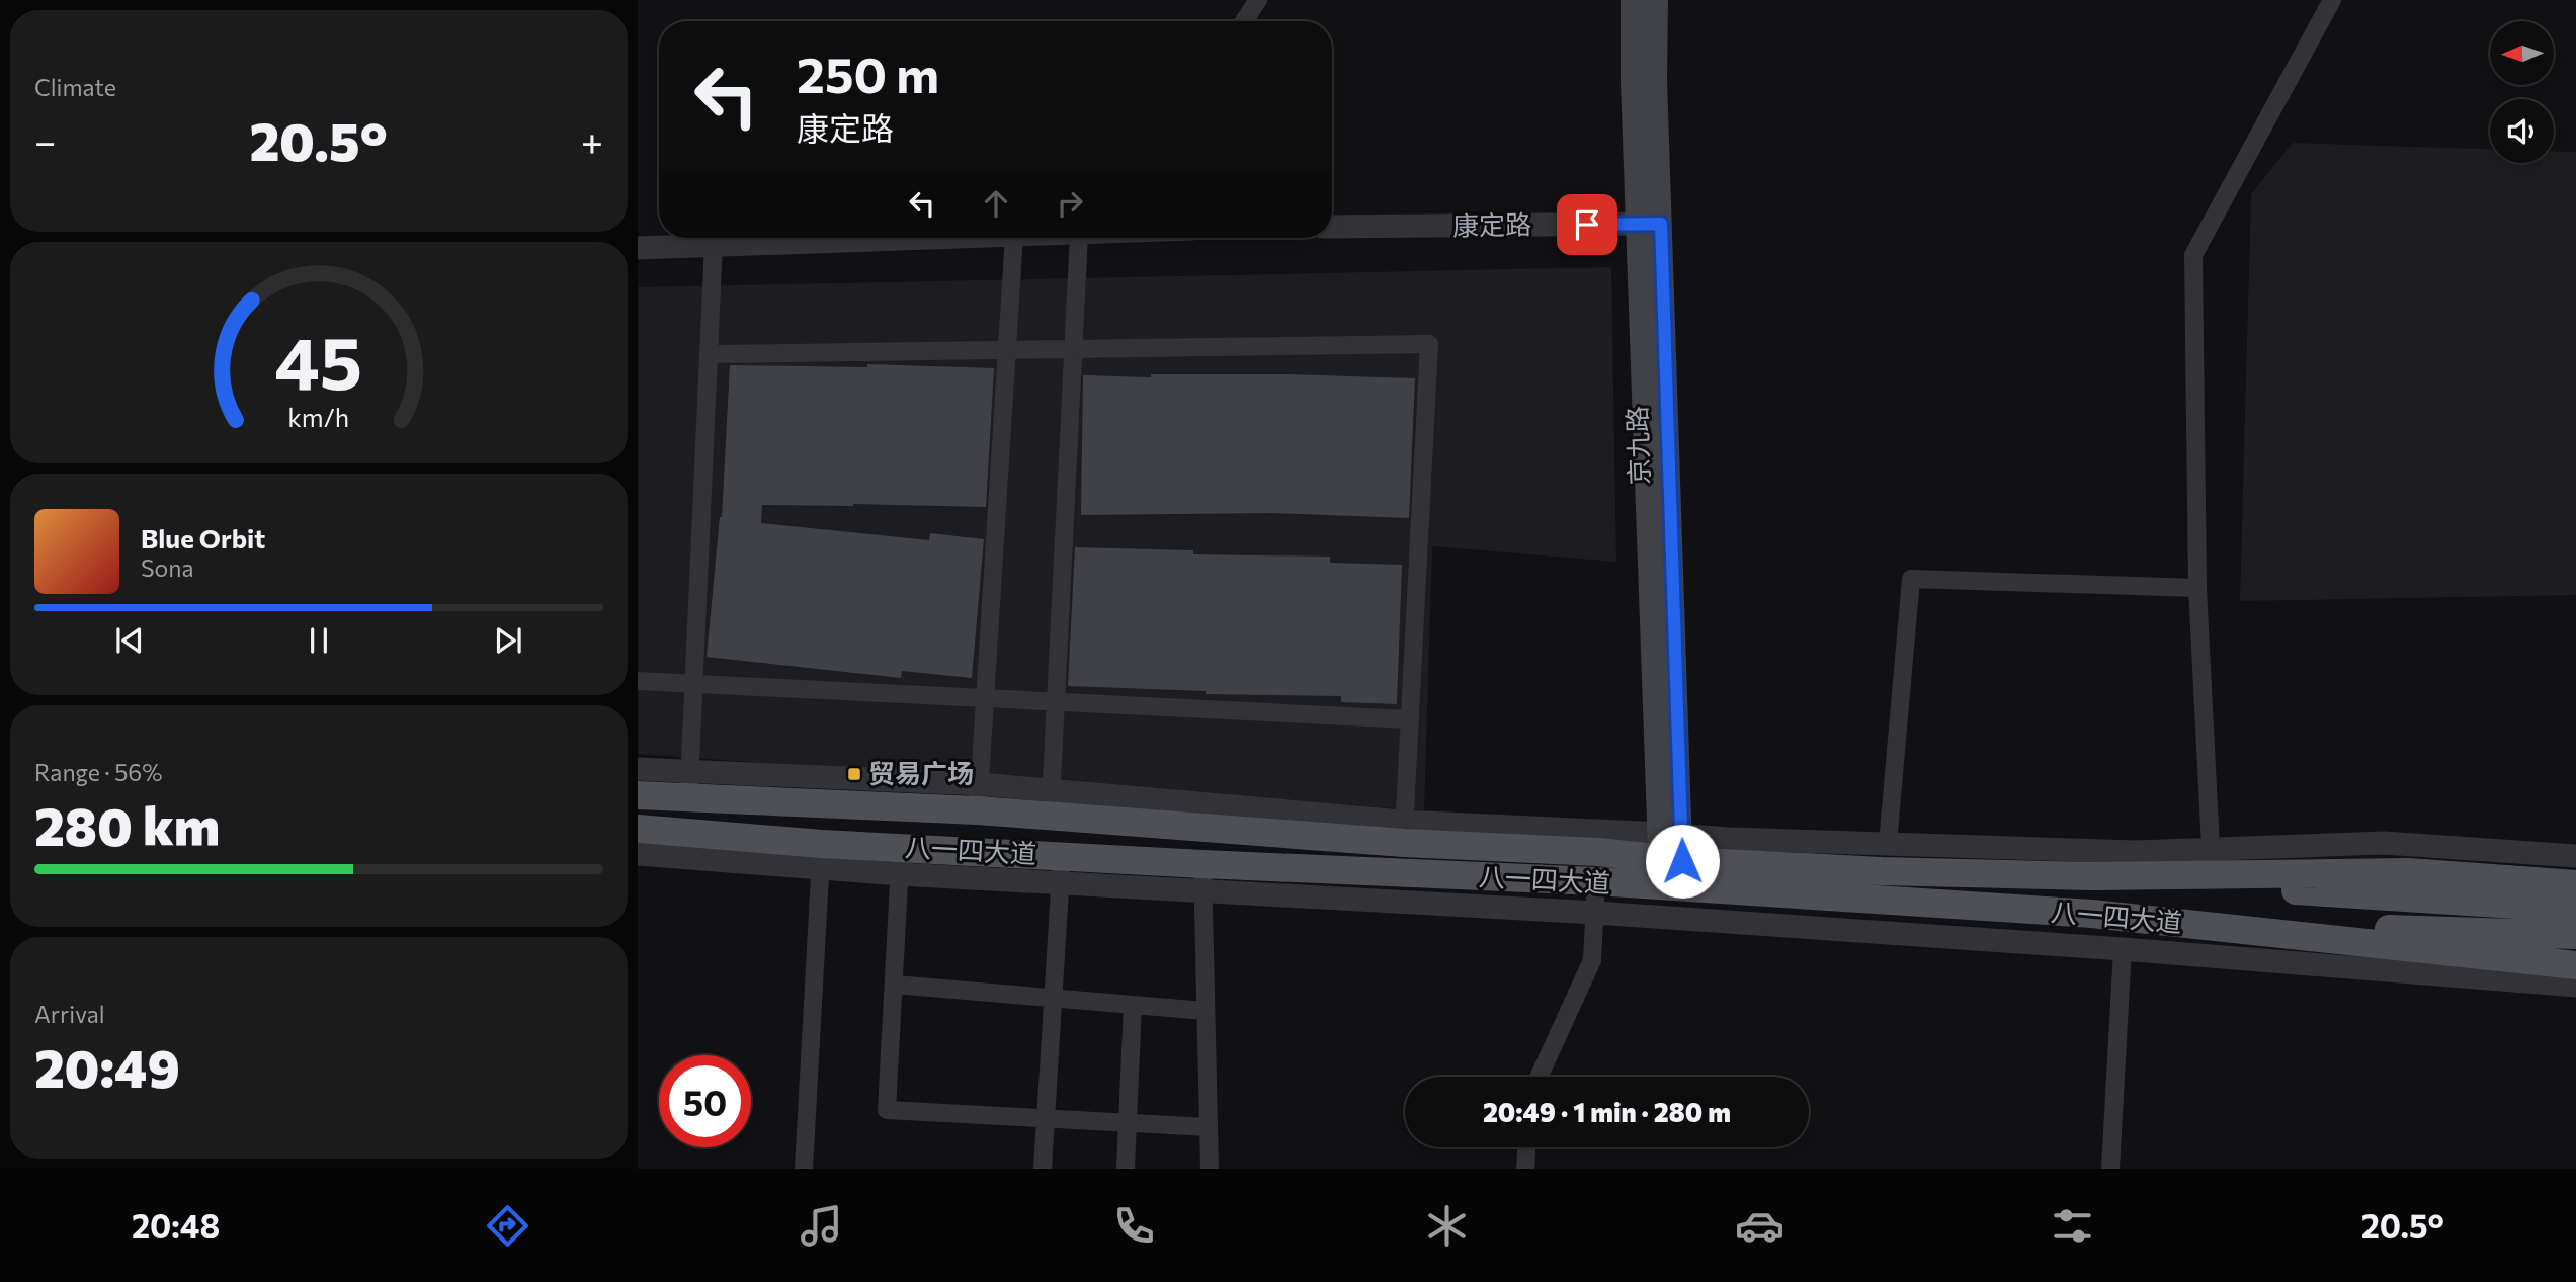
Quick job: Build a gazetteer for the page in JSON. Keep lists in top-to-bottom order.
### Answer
{
  "streets": {
    "main road": ["京九路", "八一四大道"],
    "street": ["康定路"]
  },
  "crossings": [
    ["康定路", "京九路"],
    ["京九路", "八一四大道"]
  ],
  "places": {
    "transit": ["贸易广场"]
  },
  "north": "left",
  "page": {
    "tile": [
      "Climate",
      ["Range · 56%", "280 km"],
      ["Arrival", "20:49"]
    ],
    "turn": ["250 m", "康定路"],
    "heat": ["−", "20.5°", "+"],
    "song": ["Blue Orbit", "Sona"],
    "limit": "50",
    "trip": "20:49 · 1 min · 280 m",
    "tabs": ["20:48", "20.5°"],
    "gauge": ["45", "km/h"]
  }
}
